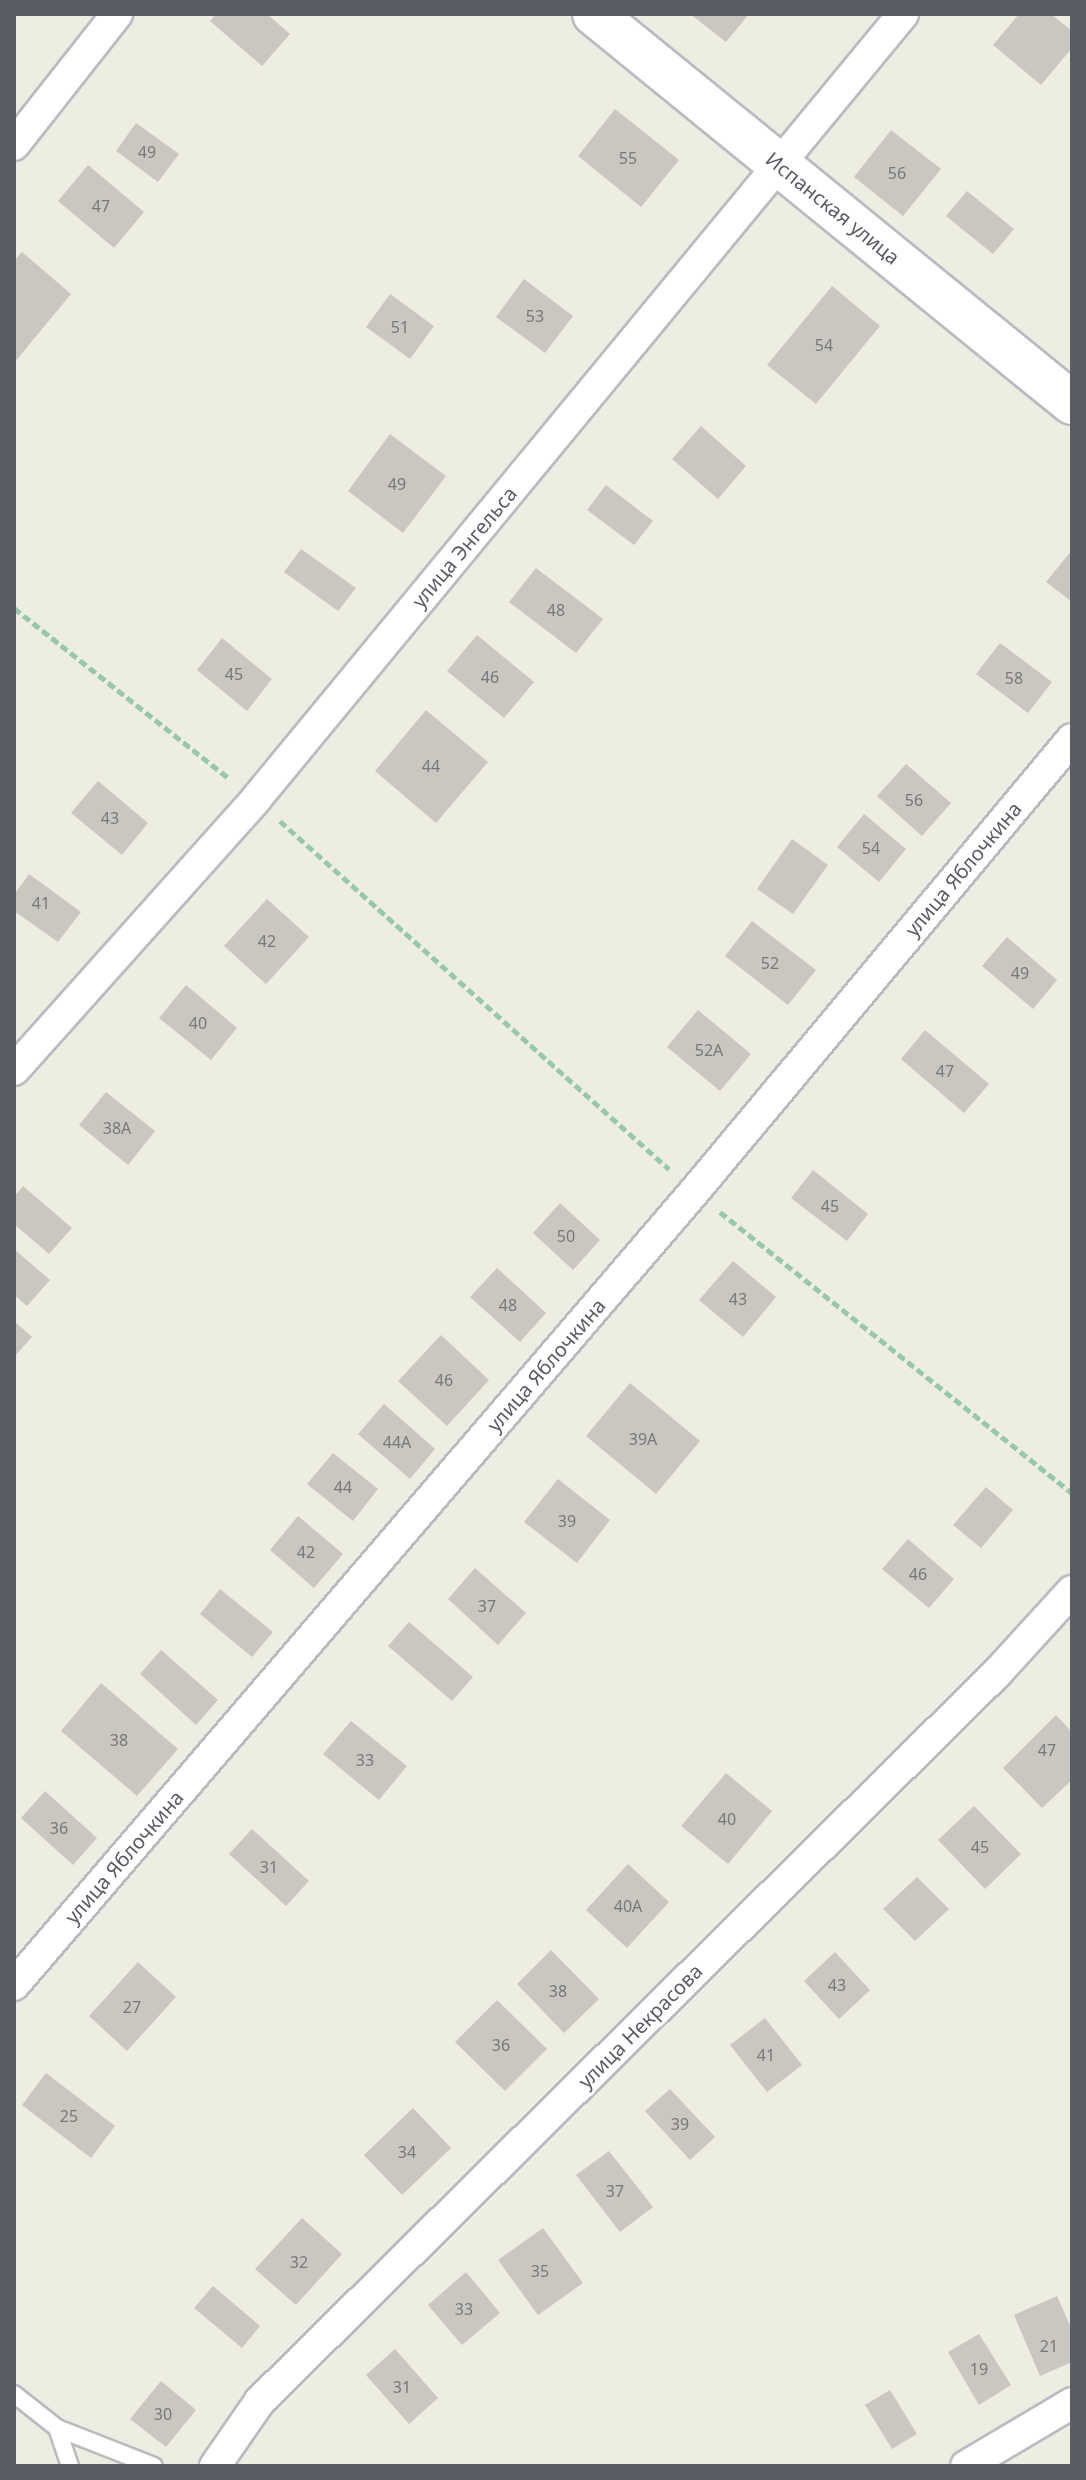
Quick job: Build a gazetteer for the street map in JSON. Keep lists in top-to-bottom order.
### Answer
{
  "streets": {
    "street": [
      "Испанская улица",
      "улица Энгельса",
      "улица Яблочкина",
      "улица Некрасова"
    ]
  },
  "crossings": [
    ["Испанская улица", "улица Энгельса"]
  ],
  "house_numbers": [
    "49",
    "55",
    "56",
    "47",
    "53",
    "51",
    "54",
    "49",
    "48",
    "45",
    "46",
    "58",
    "44",
    "56",
    "43",
    "54",
    "41",
    "42",
    "52",
    "49",
    "40",
    "52А",
    "47",
    "38А",
    "45",
    "50",
    "43",
    "48",
    "46",
    "39А",
    "44А",
    "44",
    "39",
    "42",
    "46",
    "37",
    "38",
    "47",
    "33",
    "40",
    "36",
    "45",
    "31",
    "40А",
    "43",
    "38",
    "27",
    "36",
    "41",
    "25",
    "39",
    "34",
    "37",
    "32",
    "35",
    "33",
    "21",
    "19",
    "31",
    "30"
  ]
}
